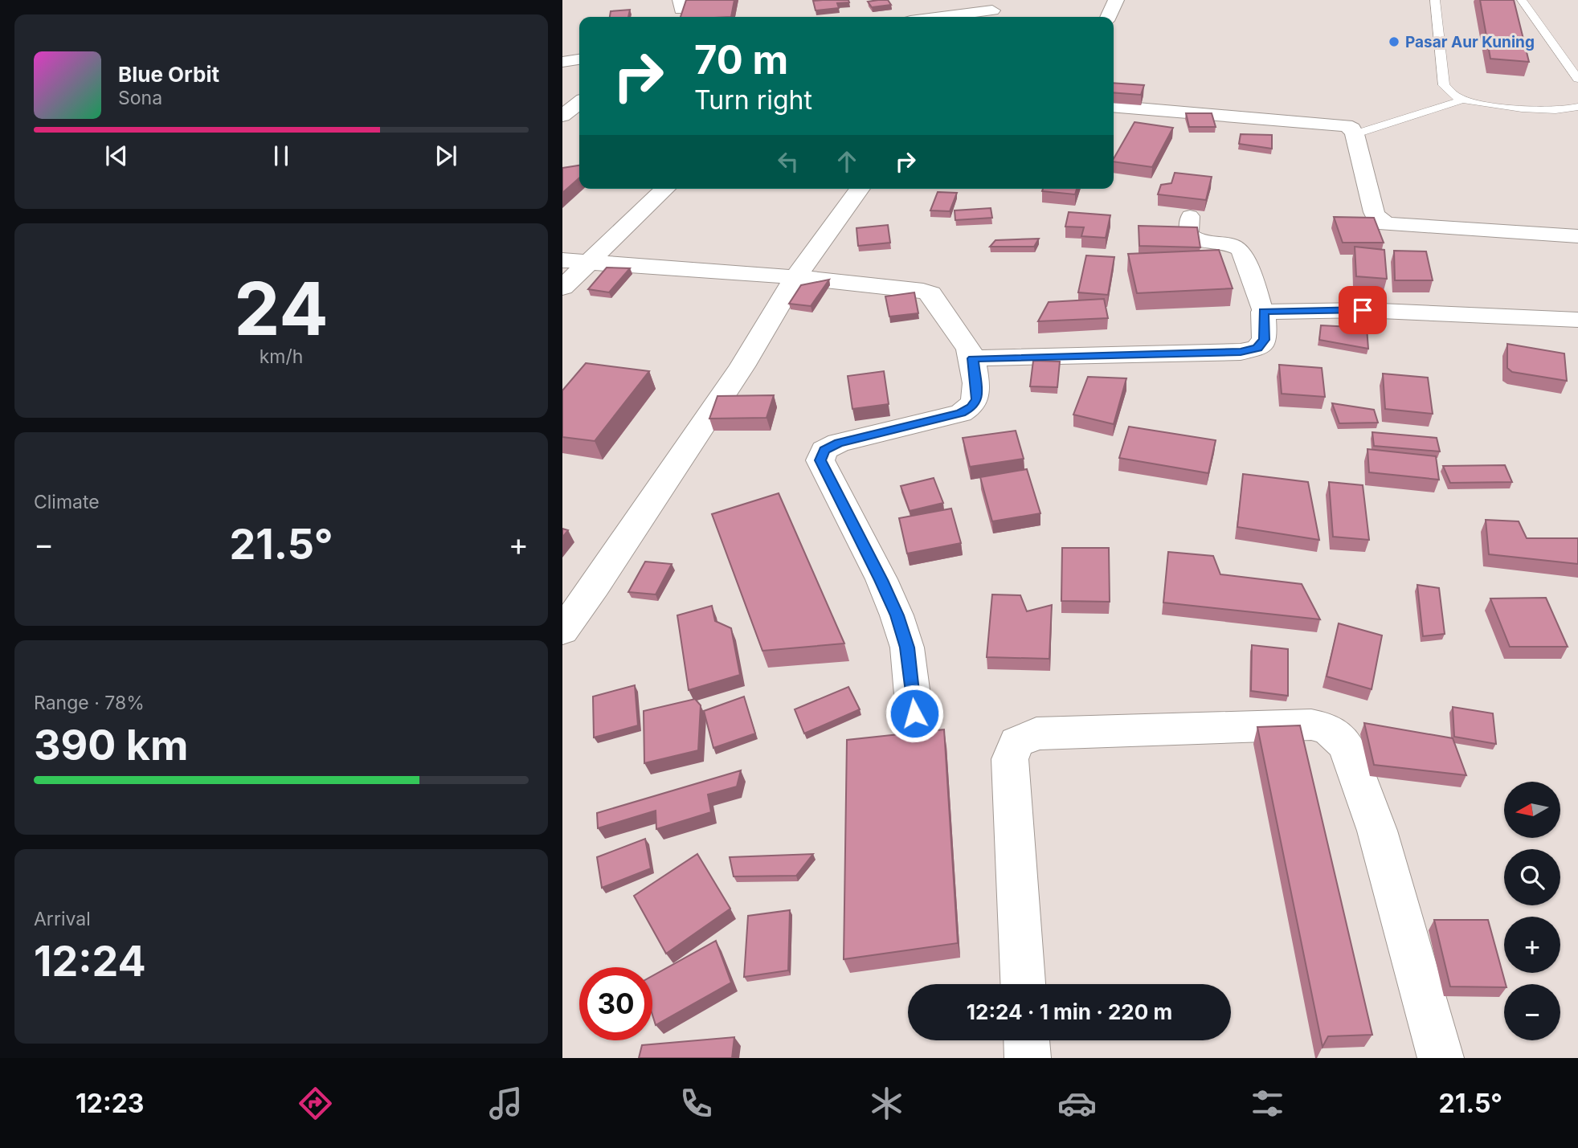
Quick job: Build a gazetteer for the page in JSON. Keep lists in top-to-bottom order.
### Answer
{
  "places": ["Pasar Aur Kuning"],
  "north": "left",
  "page": {
    "turn": ["70 m", "Turn right"],
    "song": ["Blue Orbit", "Sona"],
    "tile": [
      ["24", "km/h"],
      "Climate",
      ["Range · 78%", "390 km"],
      ["Arrival", "12:24"]
    ],
    "heat": ["−", "21.5°", "+"],
    "map_buttons": ["+", "−"],
    "limit": "30",
    "trip": "12:24 · 1 min · 220 m",
    "tabs": ["12:23", "21.5°"]
  }
}
